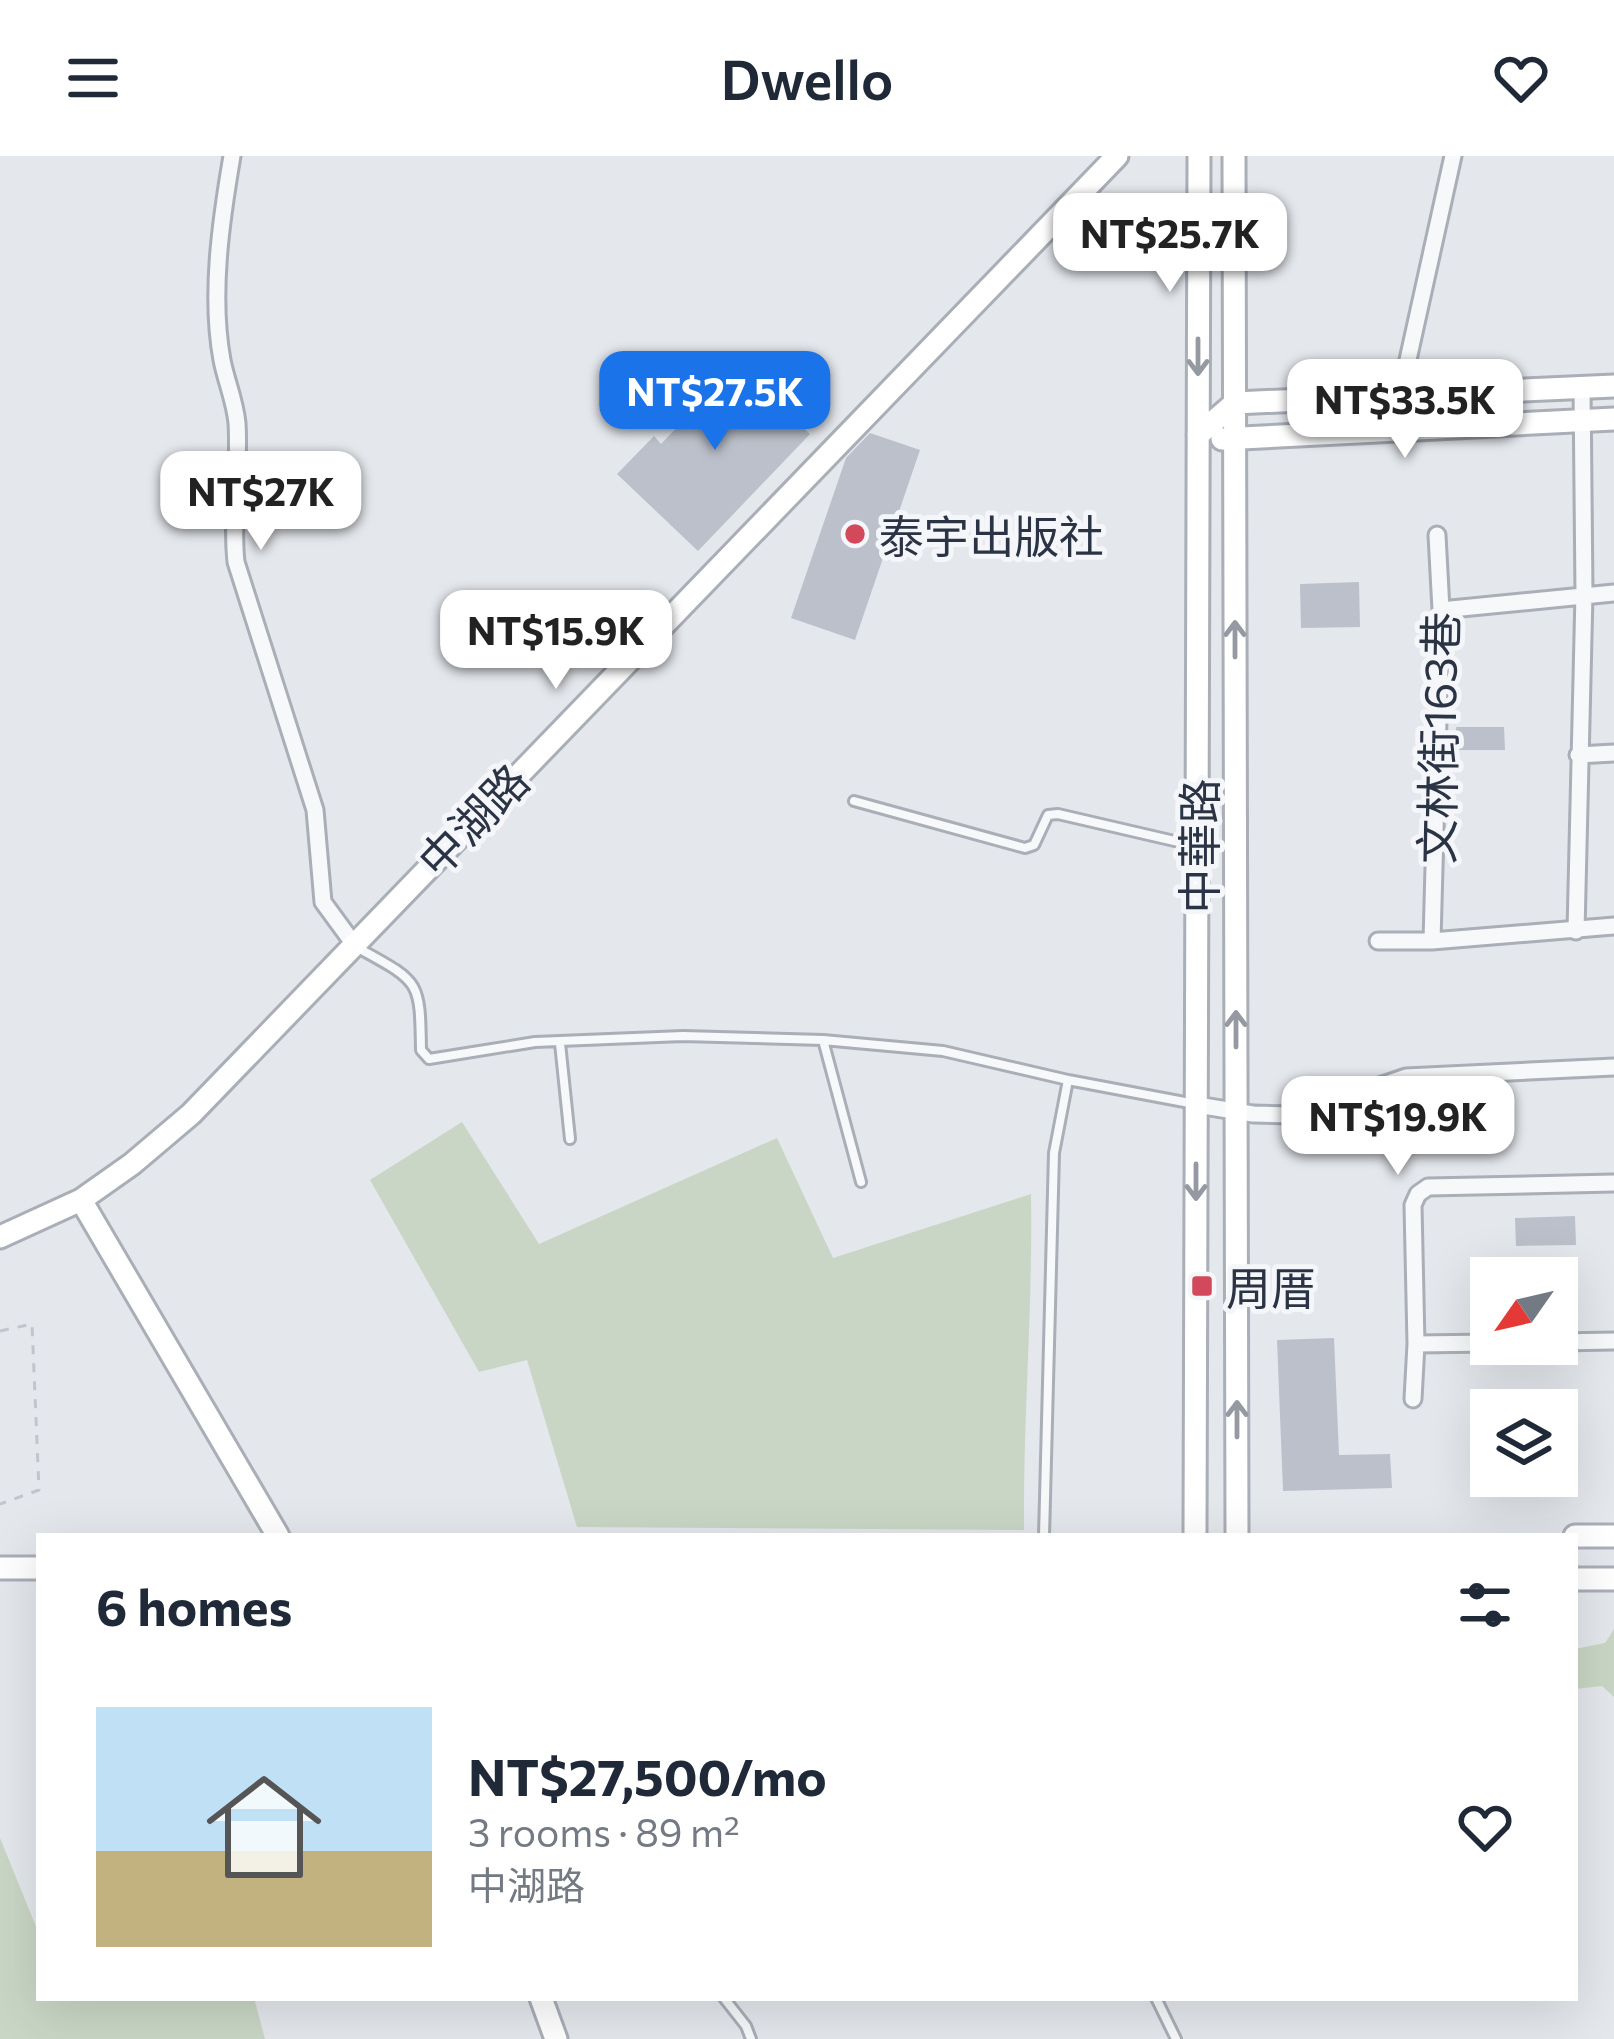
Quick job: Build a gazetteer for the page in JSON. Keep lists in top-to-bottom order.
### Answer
{
  "streets": {
    "street": ["文林街163巷", "中湖路", "中華路"]
  },
  "places": {
    "other": ["泰宇出版社"],
    "transit": ["周厝"]
  },
  "north": "bottom left",
  "page": {
    "header": "Dwello",
    "price": [
      "NT$25.7K",
      "NT$27.5K",
      "NT$33.5K",
      "NT$27K",
      "NT$15.9K",
      "NT$19.9K"
    ],
    "heading": "6 homes",
    "list": [
      {
        "name": "NT$27,500/mo",
        "note": "3 rooms · 89 m² · 中湖路"
      }
    ]
  }
}
